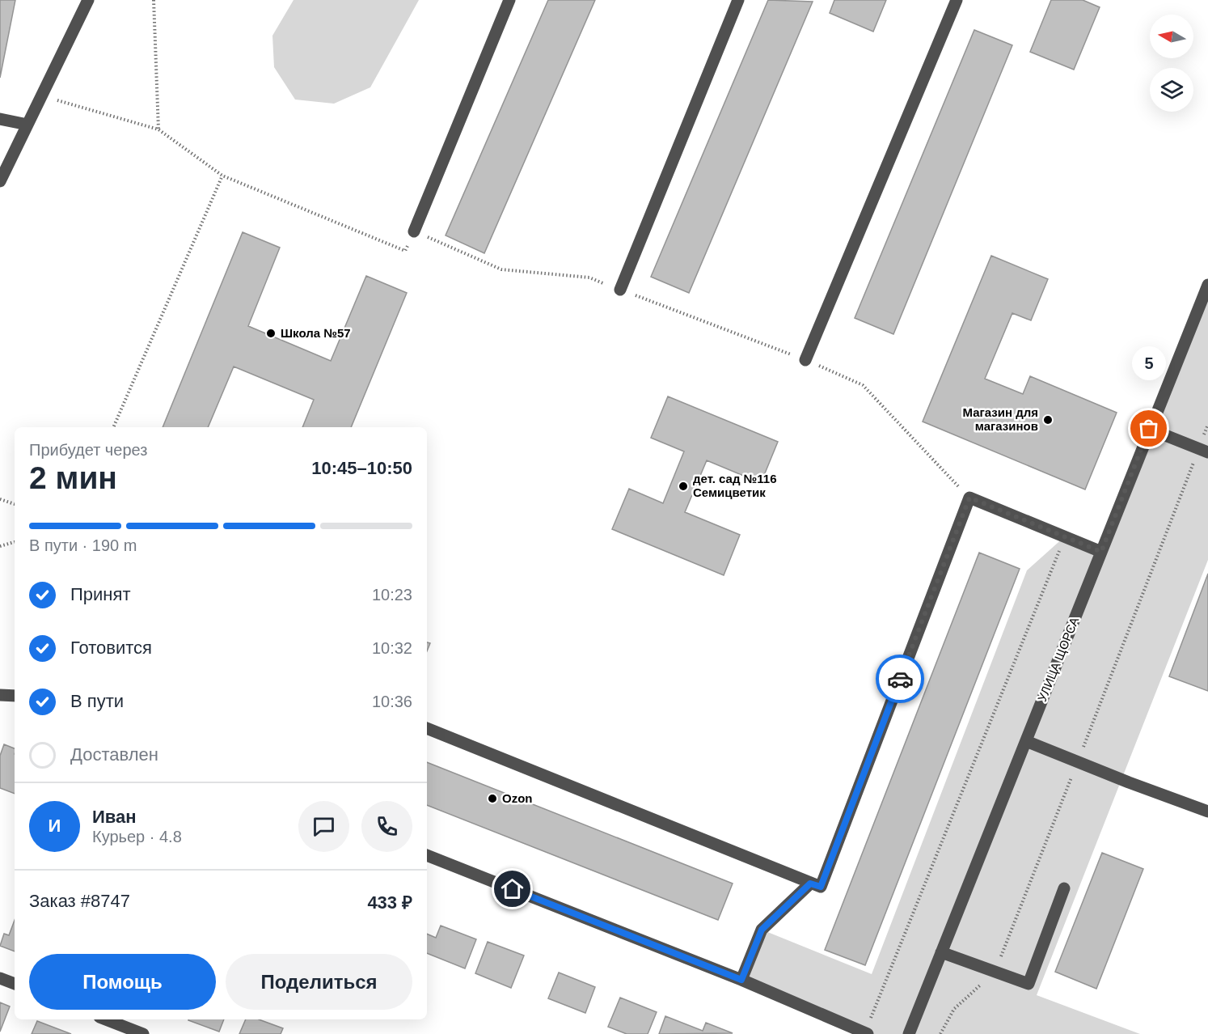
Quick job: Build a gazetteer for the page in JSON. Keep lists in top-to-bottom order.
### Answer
{
  "streets": {
    "street": ["УЛИЦА ЩОРСА"]
  },
  "places": [
    "Школа №57",
    "Магазин для магазинов",
    "5",
    "дет. сад №116 Семицветик",
    "Ozon"
  ],
  "north": "left",
  "page": {
    "bubble": "5",
    "heading": ["2 мин", "Прибудет через", "10:45–10:50"],
    "panel": [
      "Иван",
      "Курьер · 4.8",
      "Заказ #8747",
      "433 ₽"
    ],
    "bar": "В пути · 190 m",
    "list": [
      ["Принят", "10:23"],
      ["Готовится", "10:32"],
      ["В пути", "10:36"],
      "Доставлен"
    ],
    "round": "И",
    "buttons": ["Помощь", "Поделиться"]
  }
}
